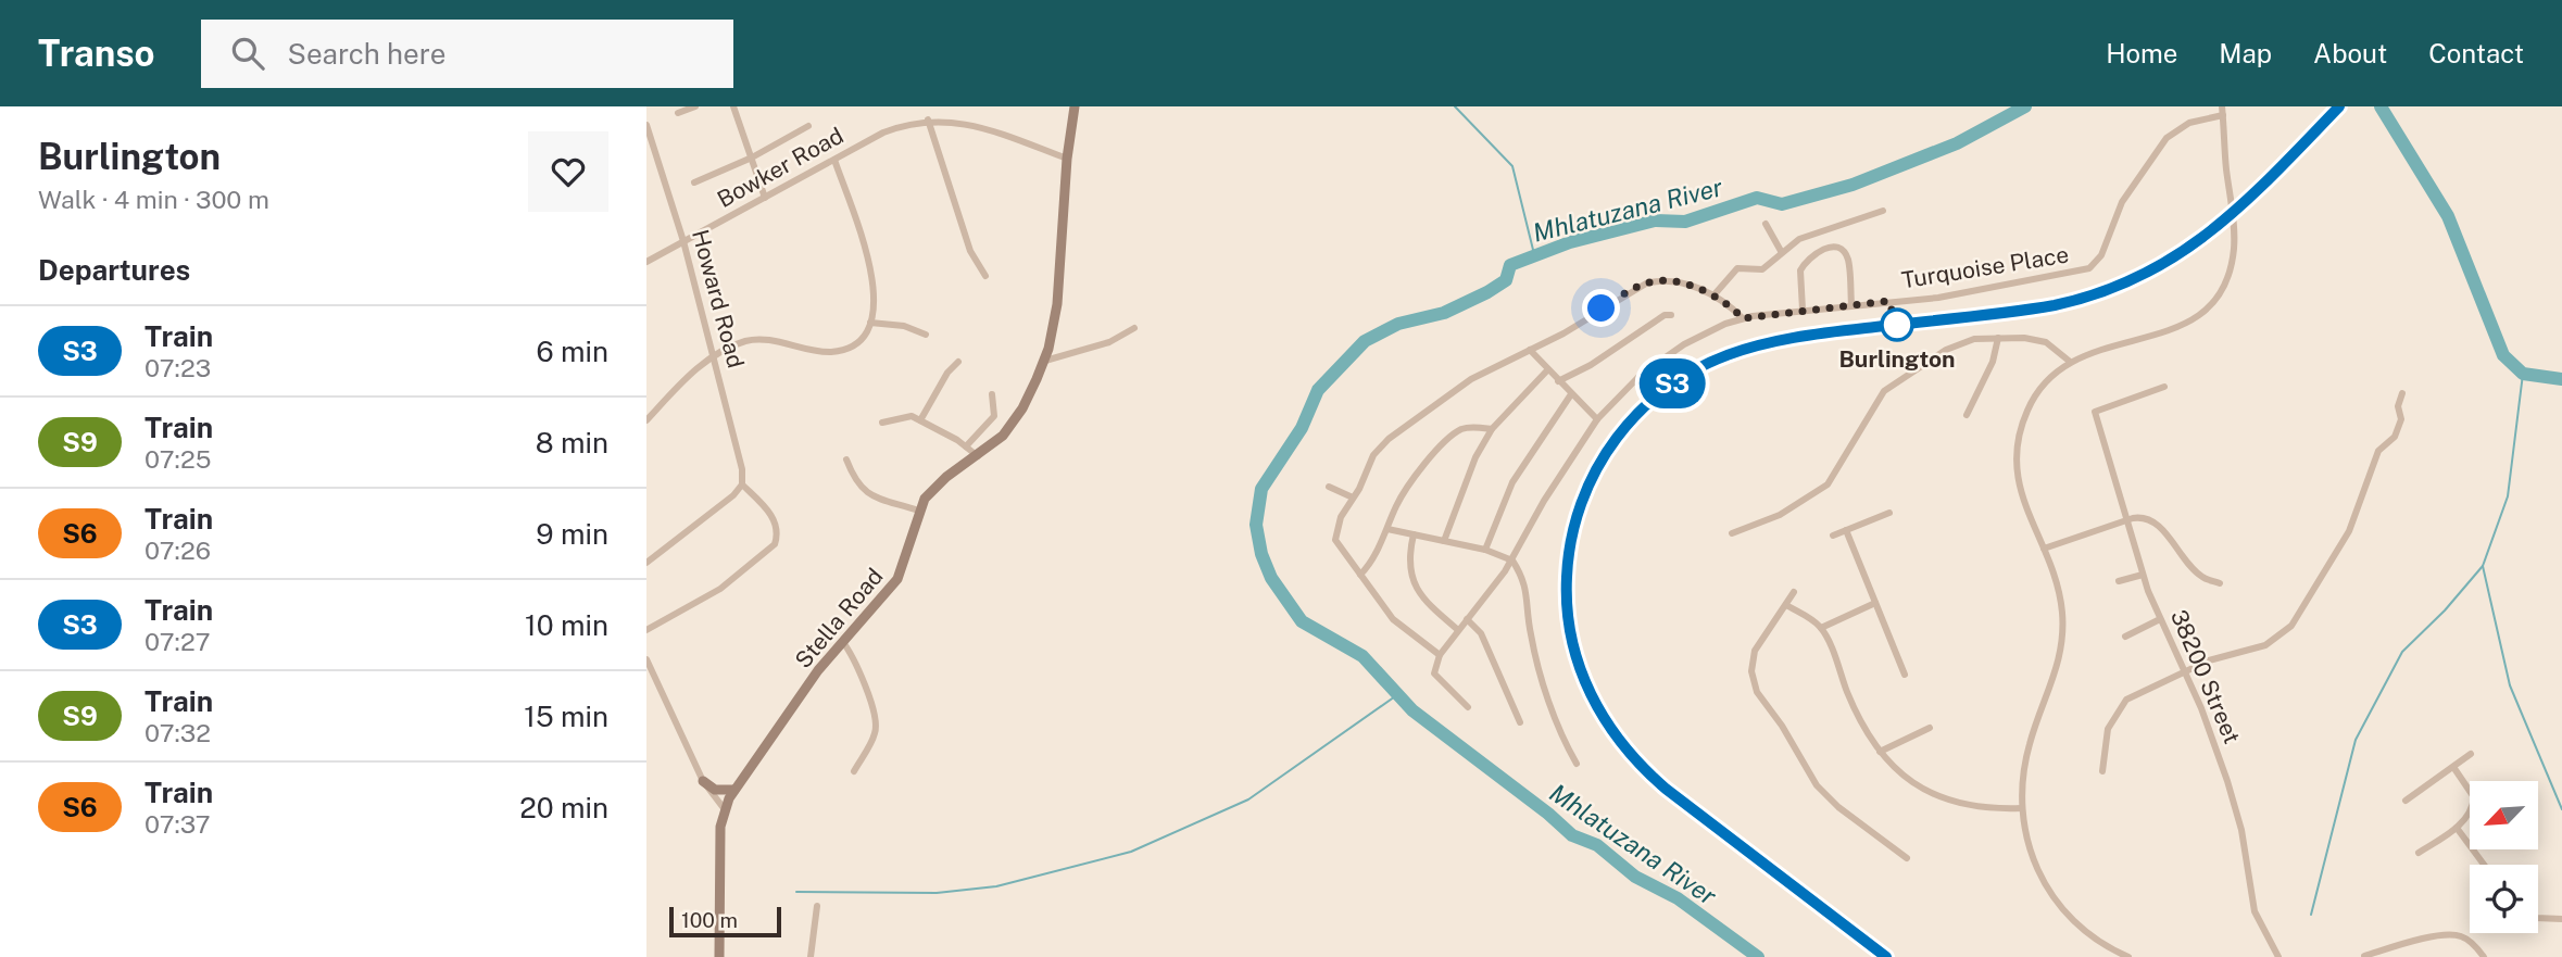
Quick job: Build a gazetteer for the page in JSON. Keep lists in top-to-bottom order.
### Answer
{
  "streets": {
    "main road": ["Stella Road"],
    "street": [
      "Bowker Road",
      "Turquoise Place",
      "Howard Road",
      "38200 Street"
    ]
  },
  "crossings": [
    ["Bowker Road", "Howard Road"],
    ["Bowker Road", "Stella Road"]
  ],
  "water": ["Mhlatuzana River"],
  "places": ["Burlington"],
  "scale_bar": "100 m",
  "north": "bottom left",
  "page": {
    "header": "Transo",
    "search": "Search here",
    "nav": [
      "Home",
      "Map",
      "About",
      "Contact"
    ],
    "heading": [
      ["Burlington", "Walk · 4 min · 300 m"],
      "Departures"
    ],
    "on_map": "S3",
    "list": [
      {
        "mark": "S3",
        "name": "Train",
        "note": "07:23",
        "value": "6 min"
      },
      {
        "mark": "S9",
        "name": "Train",
        "note": "07:25",
        "value": "8 min"
      },
      {
        "mark": "S6",
        "name": "Train",
        "note": "07:26",
        "value": "9 min"
      },
      {
        "mark": "S3",
        "name": "Train",
        "note": "07:27",
        "value": "10 min"
      },
      {
        "mark": "S9",
        "name": "Train",
        "note": "07:32",
        "value": "15 min"
      },
      {
        "mark": "S6",
        "name": "Train",
        "note": "07:37",
        "value": "20 min"
      }
    ],
    "scale": "100 m"
  }
}
